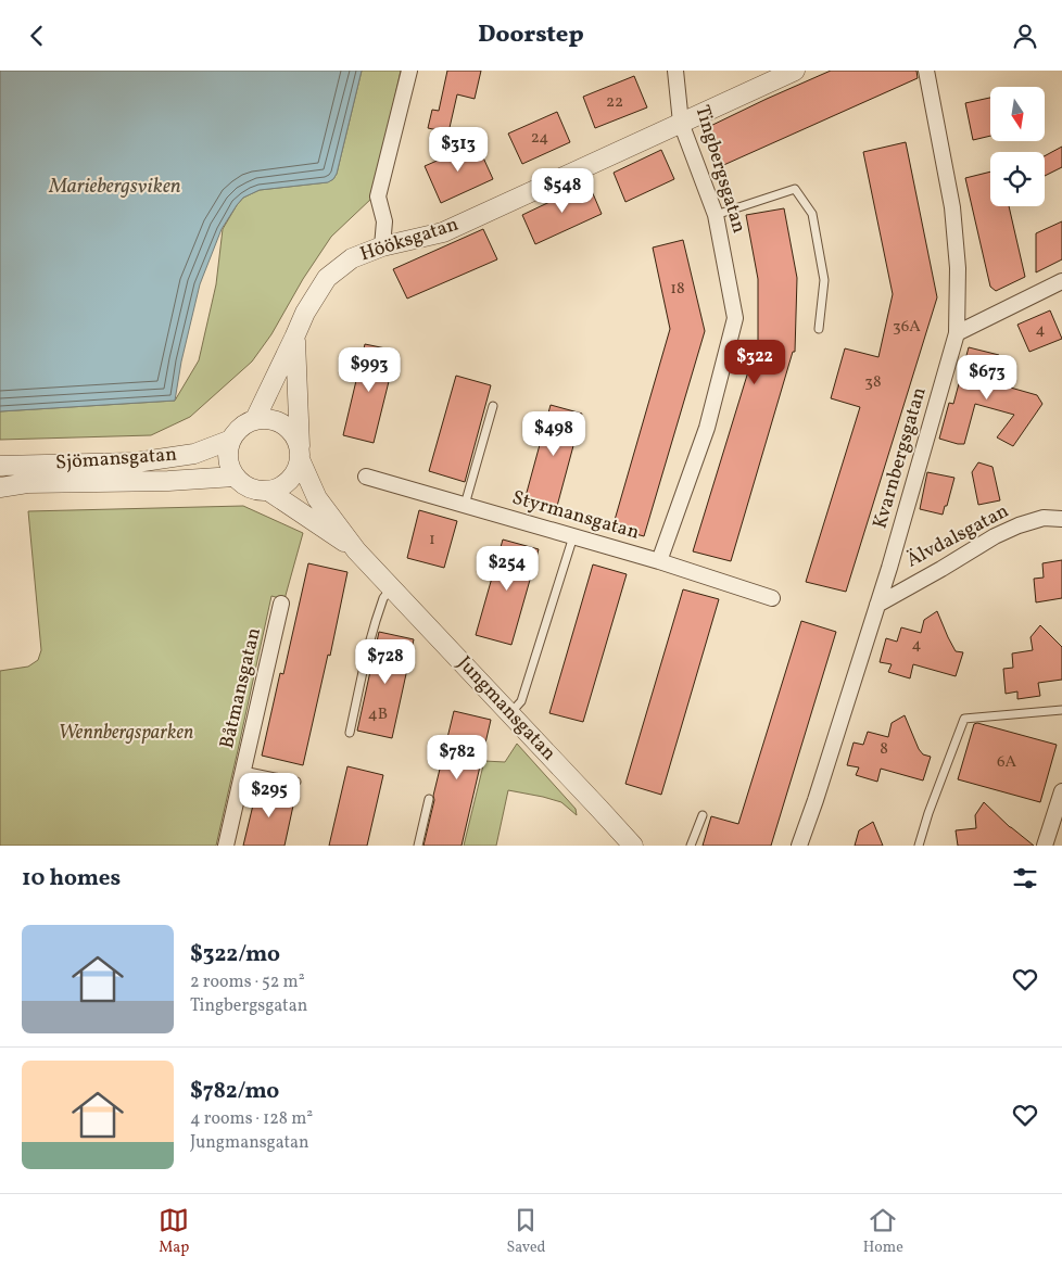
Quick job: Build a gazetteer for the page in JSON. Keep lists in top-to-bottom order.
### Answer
{
  "streets": {
    "street": [
      "Tingbergsgatan",
      "Hööksgatan",
      "Kvarnbergsgatan",
      "Sjömansgatan",
      "Styrmansgatan",
      "Älvdalsgatan",
      "Båtmansgatan",
      "Jungmansgatan"
    ]
  },
  "crossings": [
    ["Tingbergsgatan", "Hööksgatan"],
    ["Tingbergsgatan", "Styrmansgatan"],
    ["Hööksgatan", "Sjömansgatan"],
    ["Hööksgatan", "Jungmansgatan"],
    ["Kvarnbergsgatan", "Älvdalsgatan"],
    ["Sjömansgatan", "Jungmansgatan"]
  ],
  "water": ["Mariebergsviken"],
  "parks": ["Wennbergsparken"],
  "house_numbers": [
    "22",
    "24",
    "18",
    "36A",
    "4",
    "38",
    "1",
    "4",
    "4B",
    "8",
    "6A"
  ],
  "north": "bottom",
  "page": {
    "header": "Doorstep",
    "price": [
      "$313",
      "$548",
      "$322",
      "$993",
      "$673",
      "$498",
      "$254",
      "$728",
      "$782",
      "$295"
    ],
    "heading": "10 homes",
    "list": [
      {
        "name": "$322/mo",
        "note": "2 rooms · 52 m² · Tingbergsgatan"
      },
      {
        "name": "$782/mo",
        "note": "4 rooms · 128 m² · Jungmansgatan"
      }
    ],
    "tabs": ["Map", "Saved", "Home"]
  }
}
